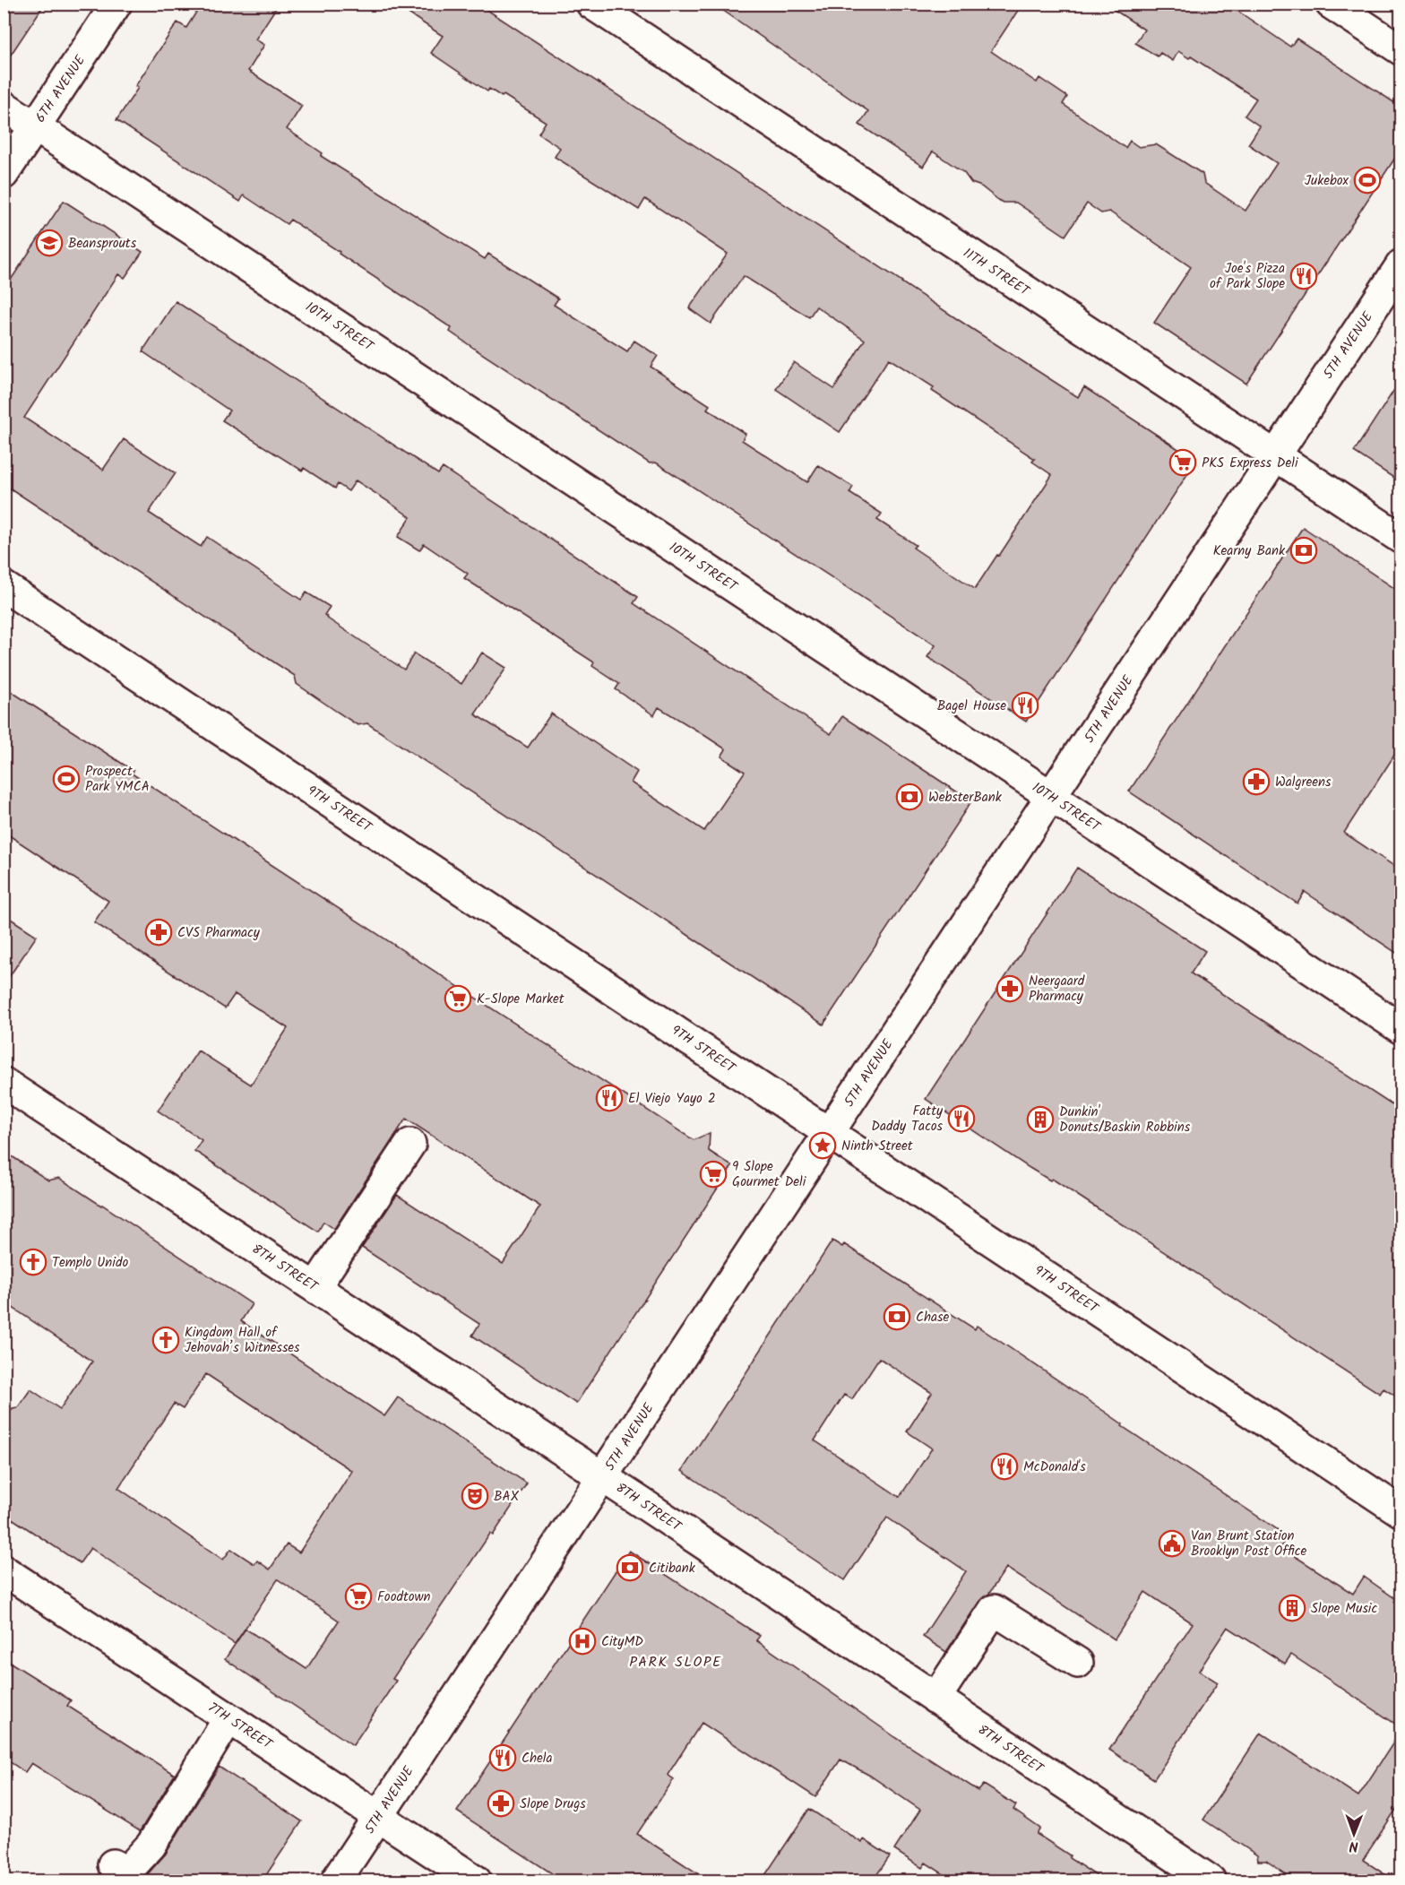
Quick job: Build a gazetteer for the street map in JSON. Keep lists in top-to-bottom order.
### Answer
{
  "streets": {
    "street": [
      "6TH AVENUE",
      "11TH STREET",
      "10TH STREET",
      "5TH AVENUE",
      "9TH STREET",
      "8TH STREET",
      "7TH STREET"
    ]
  },
  "crossings": [
    ["6TH AVENUE", "10TH STREET"],
    ["11TH STREET", "5TH AVENUE"],
    ["10TH STREET", "5TH AVENUE"],
    ["5TH AVENUE", "9TH STREET"],
    ["5TH AVENUE", "8TH STREET"],
    ["5TH AVENUE", "7TH STREET"]
  ],
  "districts": ["PARK SLOPE"],
  "places": {
    "sports": ["Jukebox", "Prospect Park YMCA"],
    "school or university": ["Beansprouts"],
    "restaurant": [
      "Joe's Pizza of Park Slope",
      "Bagel House",
      "El Viejo Yayo 2",
      "Fatty Daddy Tacos",
      "McDonald's",
      "Chela"
    ],
    "supermarket": [
      "PKS Express Deli",
      "K-Slope Market",
      "9 Slope Gourmet Deli",
      "Foodtown"
    ],
    "bank": [
      "Kearny Bank",
      "WebsterBank",
      "Chase",
      "Citibank"
    ],
    "pharmacy": [
      "Walgreens",
      "CVS Pharmacy",
      "Neergaard Pharmacy",
      "Slope Drugs"
    ],
    "building": ["Dunkin' Donuts/Baskin Robbins", "Slope Music"],
    "place": ["Ninth Street"],
    "church": ["Templo Unido", "Kingdom Hall of Jehovah’s Witnesses"],
    "theatre": ["BAX"],
    "public building": ["Van Brunt Station Brooklyn Post Office"],
    "hospital": ["CityMD"]
  },
  "north": "bottom"
}
